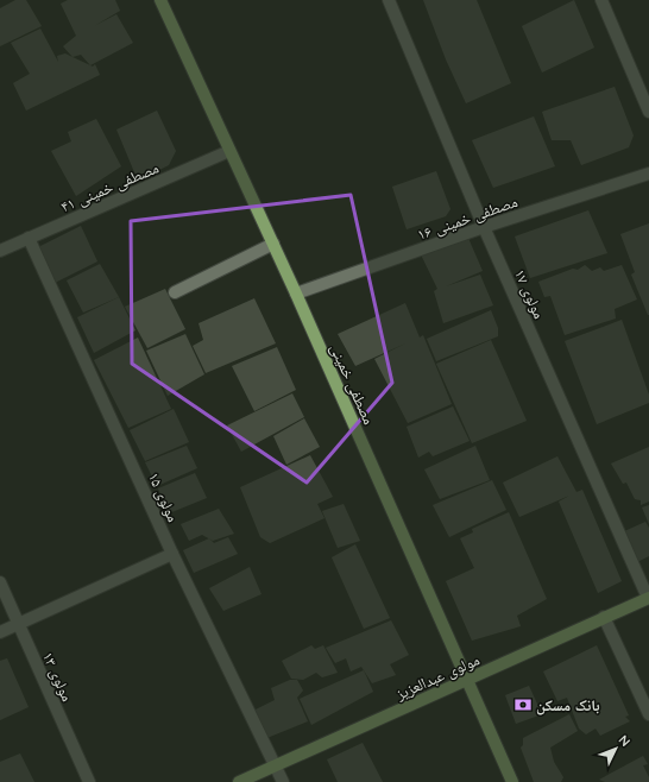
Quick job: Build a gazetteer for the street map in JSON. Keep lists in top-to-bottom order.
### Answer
{
  "streets": {
    "main road": ["مصطفی خمینی", "مولوی عبدالعزیز"],
    "street": [
      "مصطفی خمینی ۴۱",
      "مصطفی خمینی ۱۶",
      "مولوی ۱۷",
      "مولوی ۱۵",
      "مولوی ۱۳"
    ]
  },
  "crossings": [
    ["مصطفی خمینی ۴۱", "مصطفی خمینی"],
    ["مصطفی خمینی ۴۱", "مولوی ۱۵"],
    ["مصطفی خمینی ۱۶", "مولوی ۱۷"],
    ["مصطفی خمینی ۱۶", "مصطفی خمینی"],
    ["مولوی ۱۷", "مولوی عبدالعزیز"],
    ["مصطفی خمینی", "مولوی عبدالعزیز"],
    ["مولوی ۱۵", "مولوی عبدالعزیز"]
  ],
  "places": {
    "bank": ["بانک مسکن"]
  },
  "north": "top right"
}
